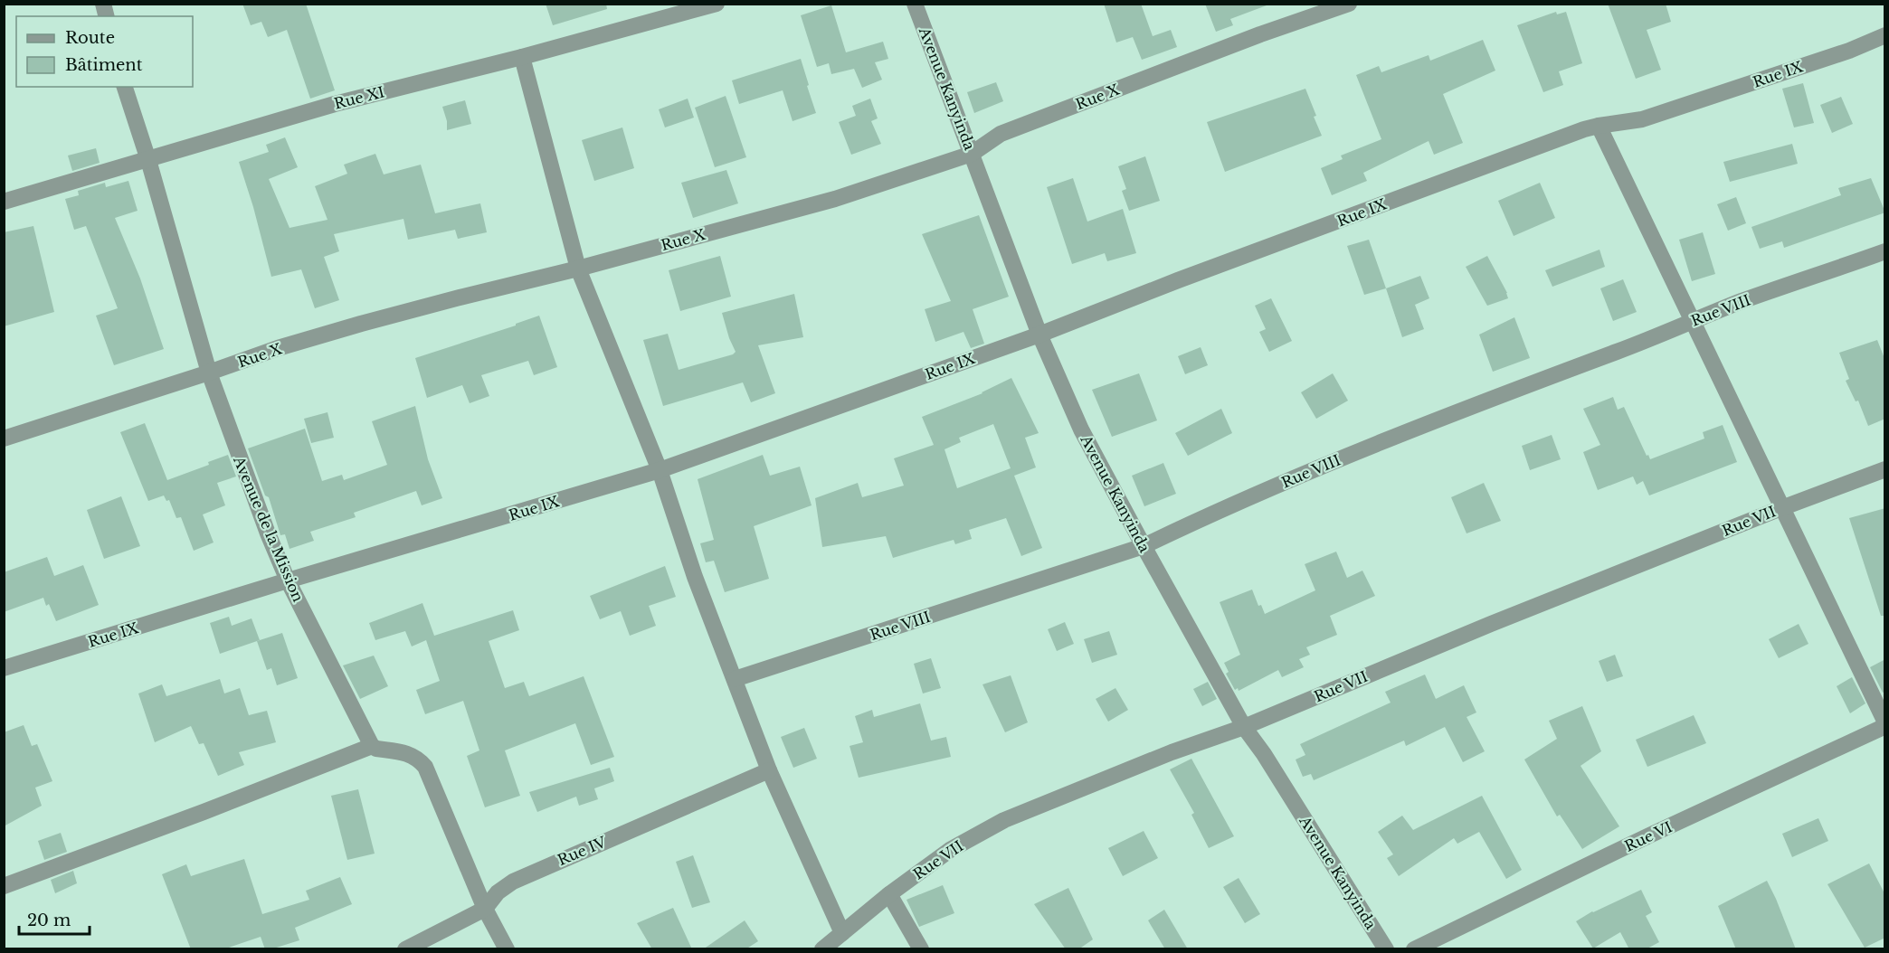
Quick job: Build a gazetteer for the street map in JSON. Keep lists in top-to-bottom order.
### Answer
{
  "streets": {
    "street": [
      "Rue IX",
      "Avenue Kanyinda",
      "Rue X",
      "Rue XI",
      "Rue VIII",
      "Rue VII",
      "Avenue de la Mission",
      "Rue VI",
      "Rue IV"
    ]
  },
  "crossings": [
    ["Rue IX", "Avenue Kanyinda"],
    ["Rue IX", "Avenue de la Mission"],
    ["Avenue Kanyinda", "Rue X"],
    ["Avenue Kanyinda", "Rue VIII"],
    ["Avenue Kanyinda", "Rue VII"],
    ["Rue X", "Avenue de la Mission"],
    ["Rue XI", "Avenue de la Mission"]
  ],
  "legend": ["Route", "Bâtiment"],
  "scale_bar": "20 m"
}
